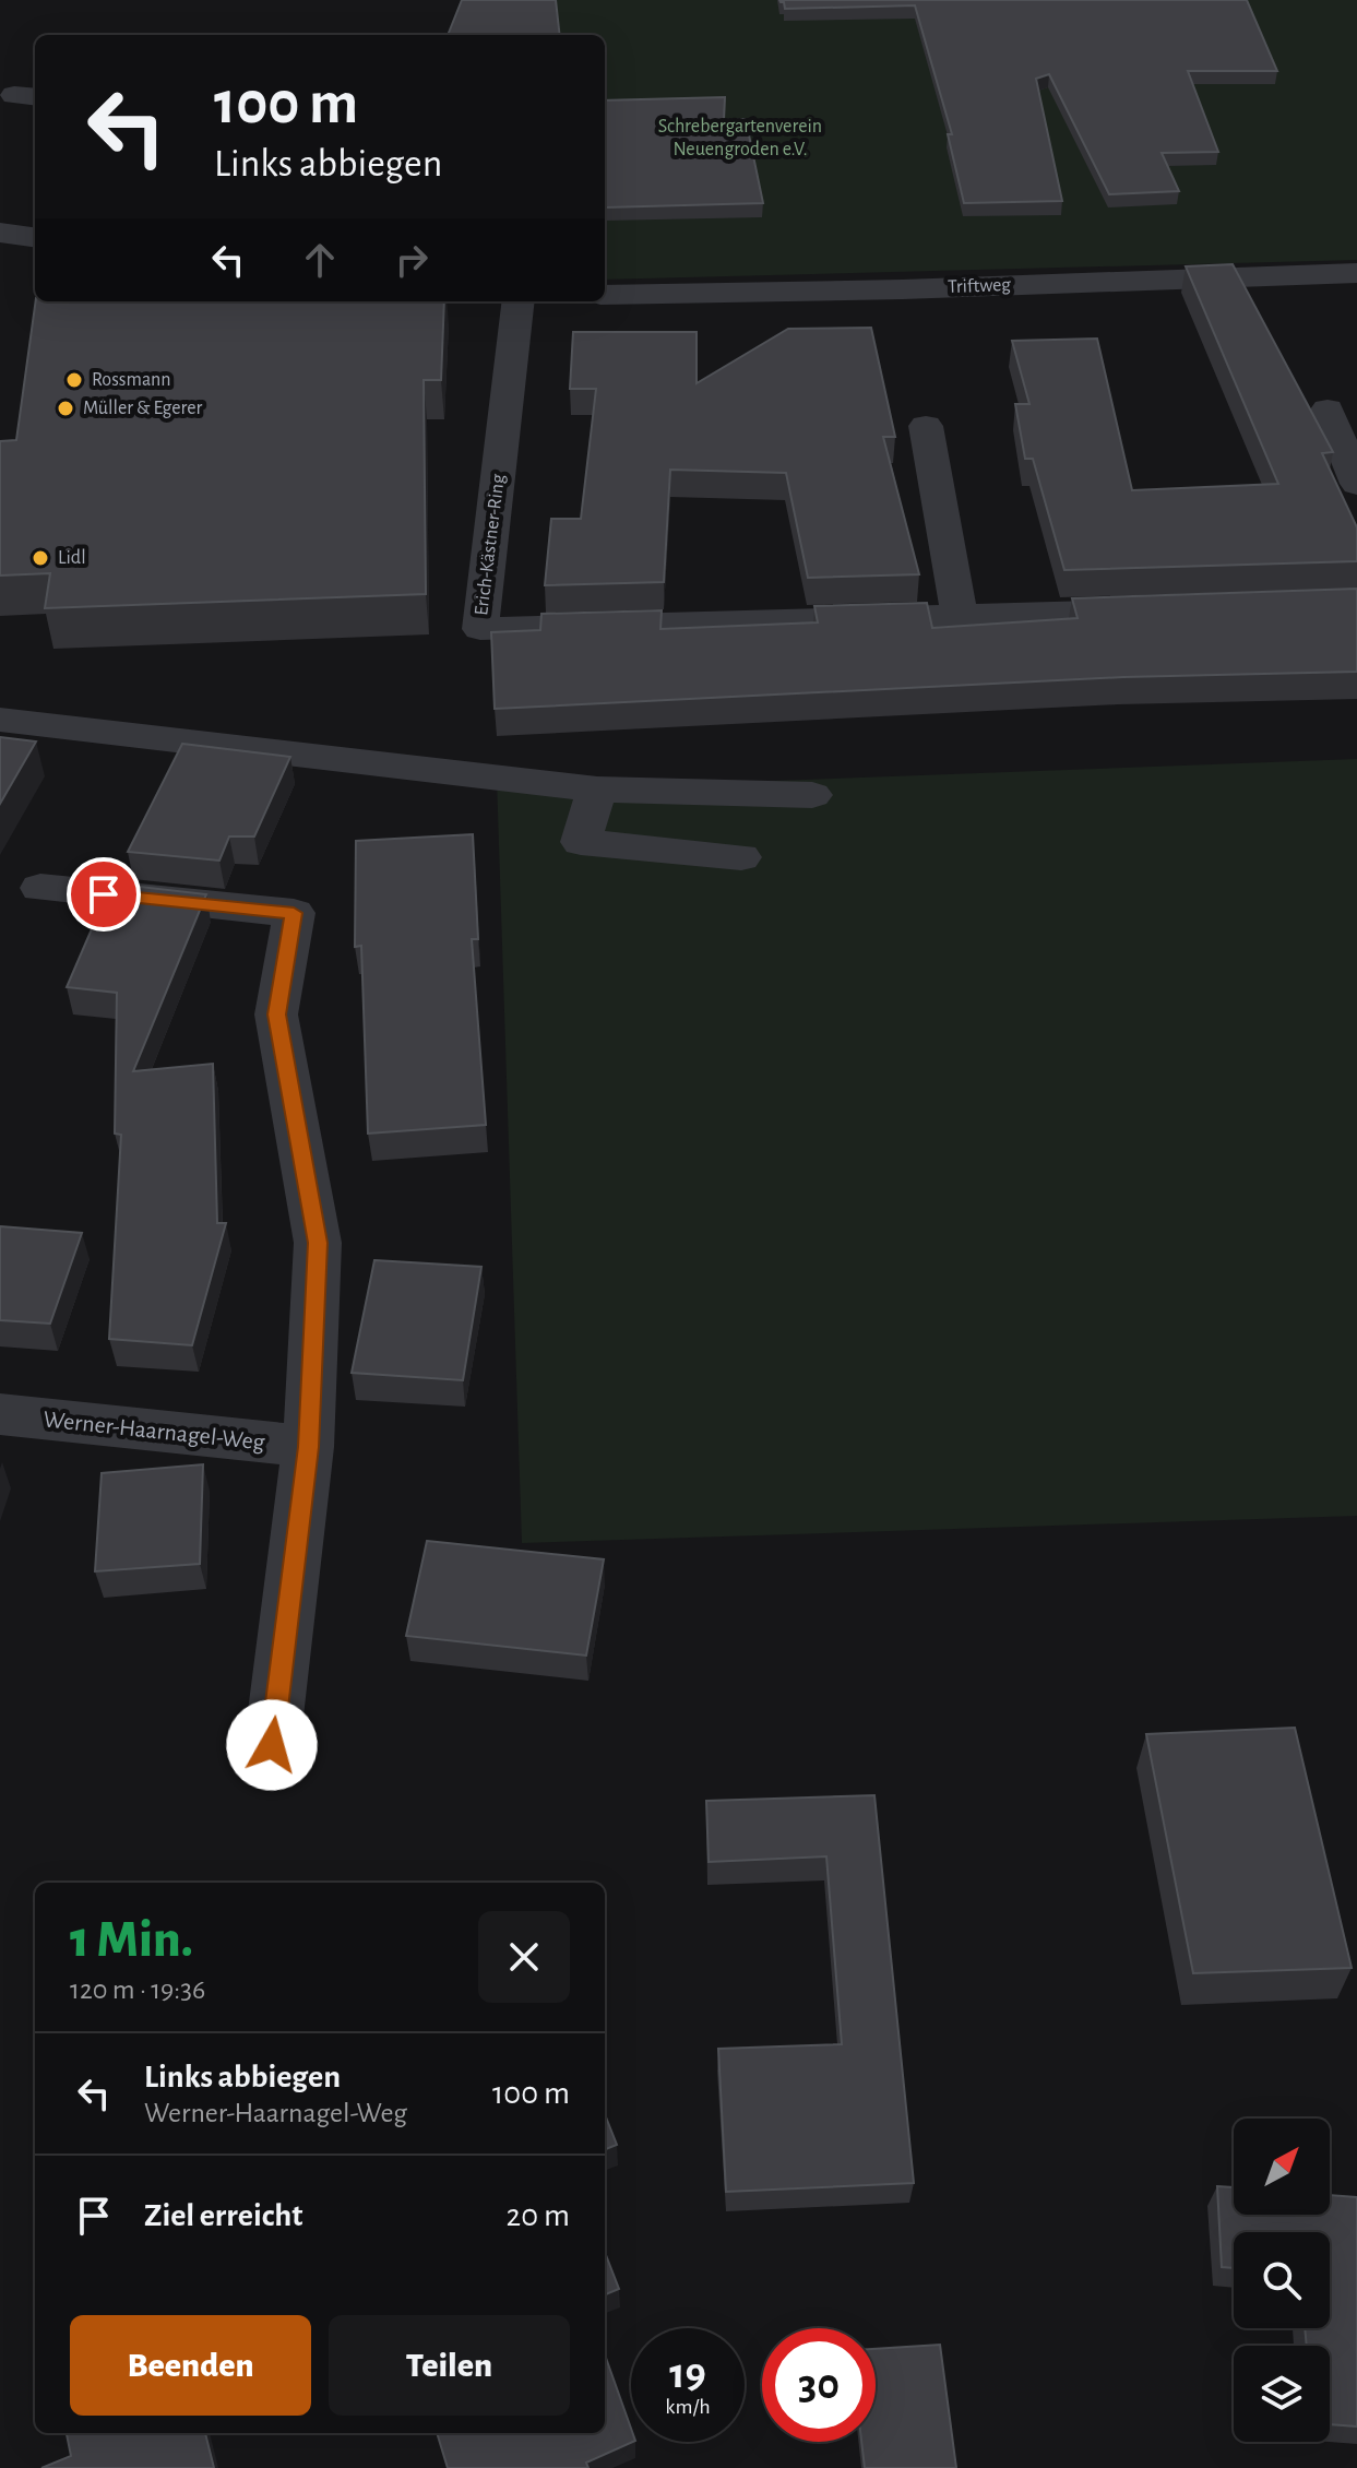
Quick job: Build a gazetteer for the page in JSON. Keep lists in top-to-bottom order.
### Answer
{
  "streets": {
    "street": ["Triftweg", "Erich-Kästner-Ring", "Werner-Haarnagel-Weg"]
  },
  "parks": ["Schrebergartenverein Neuengroden e.V."],
  "places": ["Rossmann", "Müller & Egerer", "Lidl"],
  "north": "top right",
  "page": {
    "turn": ["100 m", "Links abbiegen"],
    "heading": ["1 Min.", "120 m · 19:36"],
    "list": [
      {
        "name": "Links abbiegen",
        "note": "Werner-Haarnagel-Weg",
        "value": "100 m"
      },
      {
        "name": "Ziel erreicht",
        "value": "20 m"
      }
    ],
    "buttons": ["Beenden", "Teilen"],
    "speed": "19 km/h",
    "limit": "30"
  }
}
